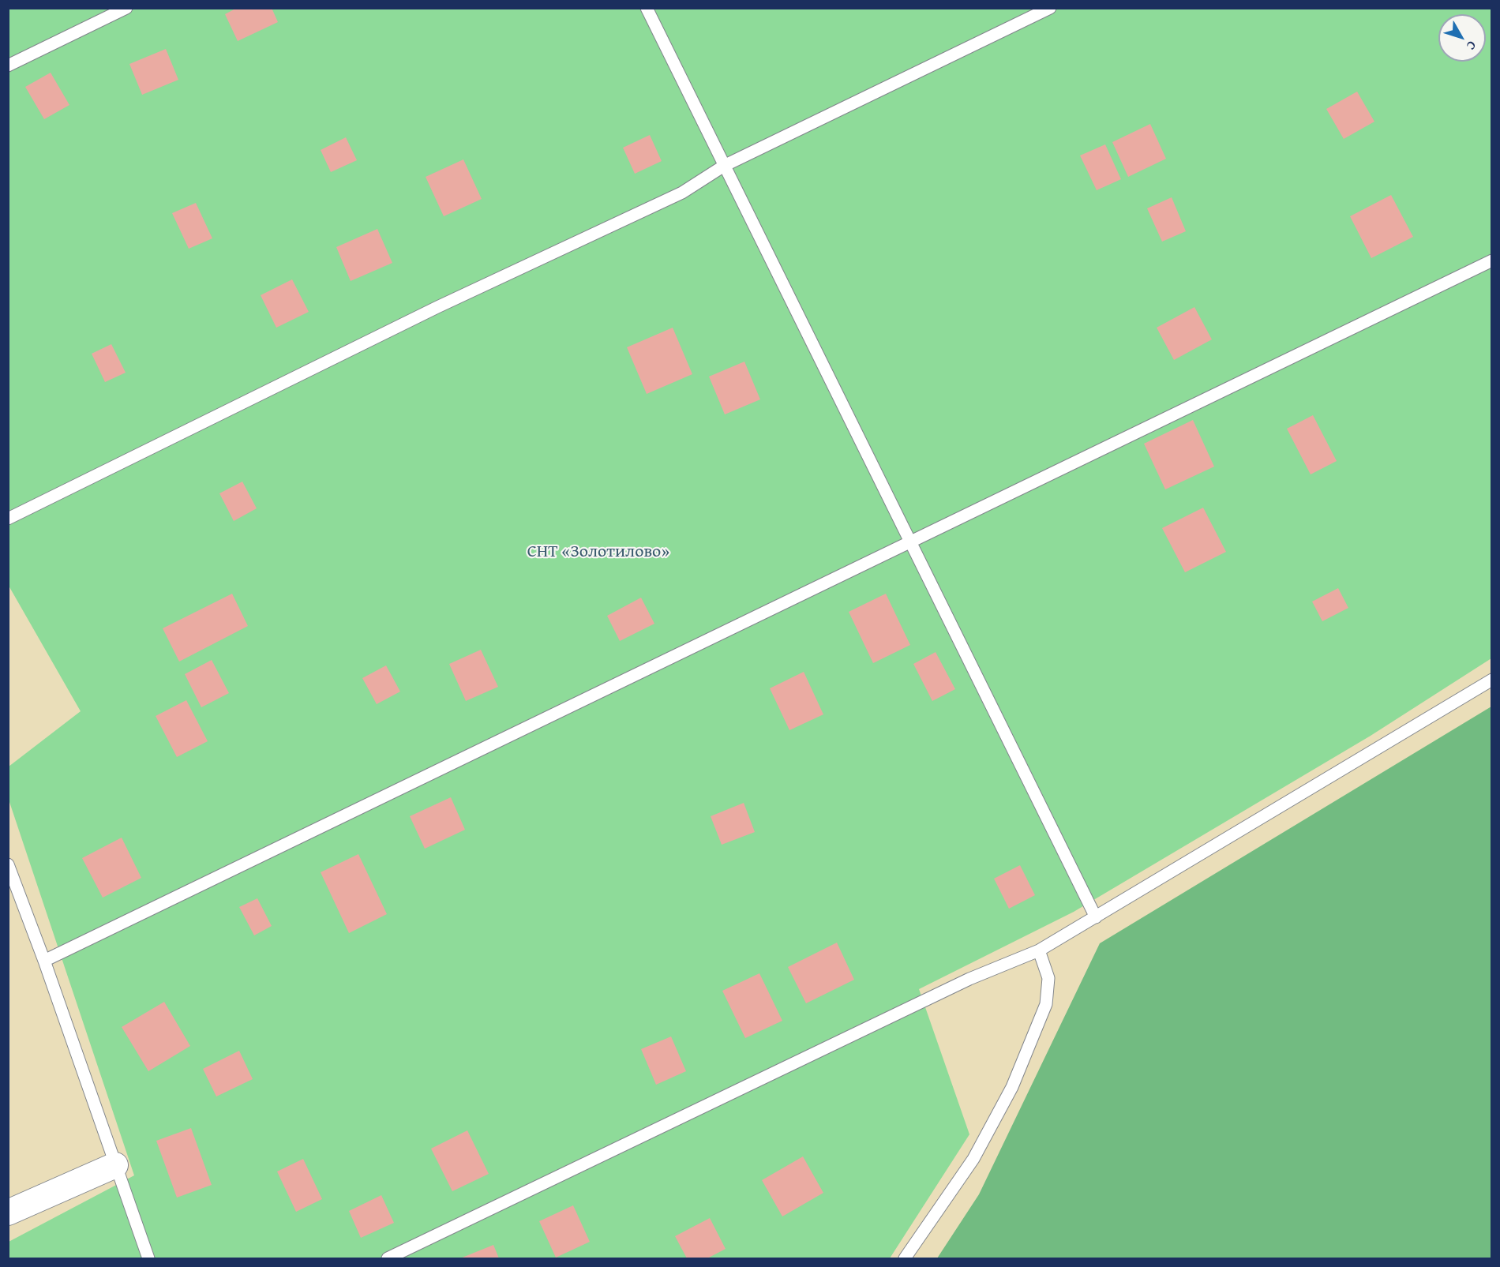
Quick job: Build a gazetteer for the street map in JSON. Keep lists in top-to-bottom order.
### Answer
{
  "parks": ["СНТ «Золотилово»"],
  "north": "bottom right"
}
